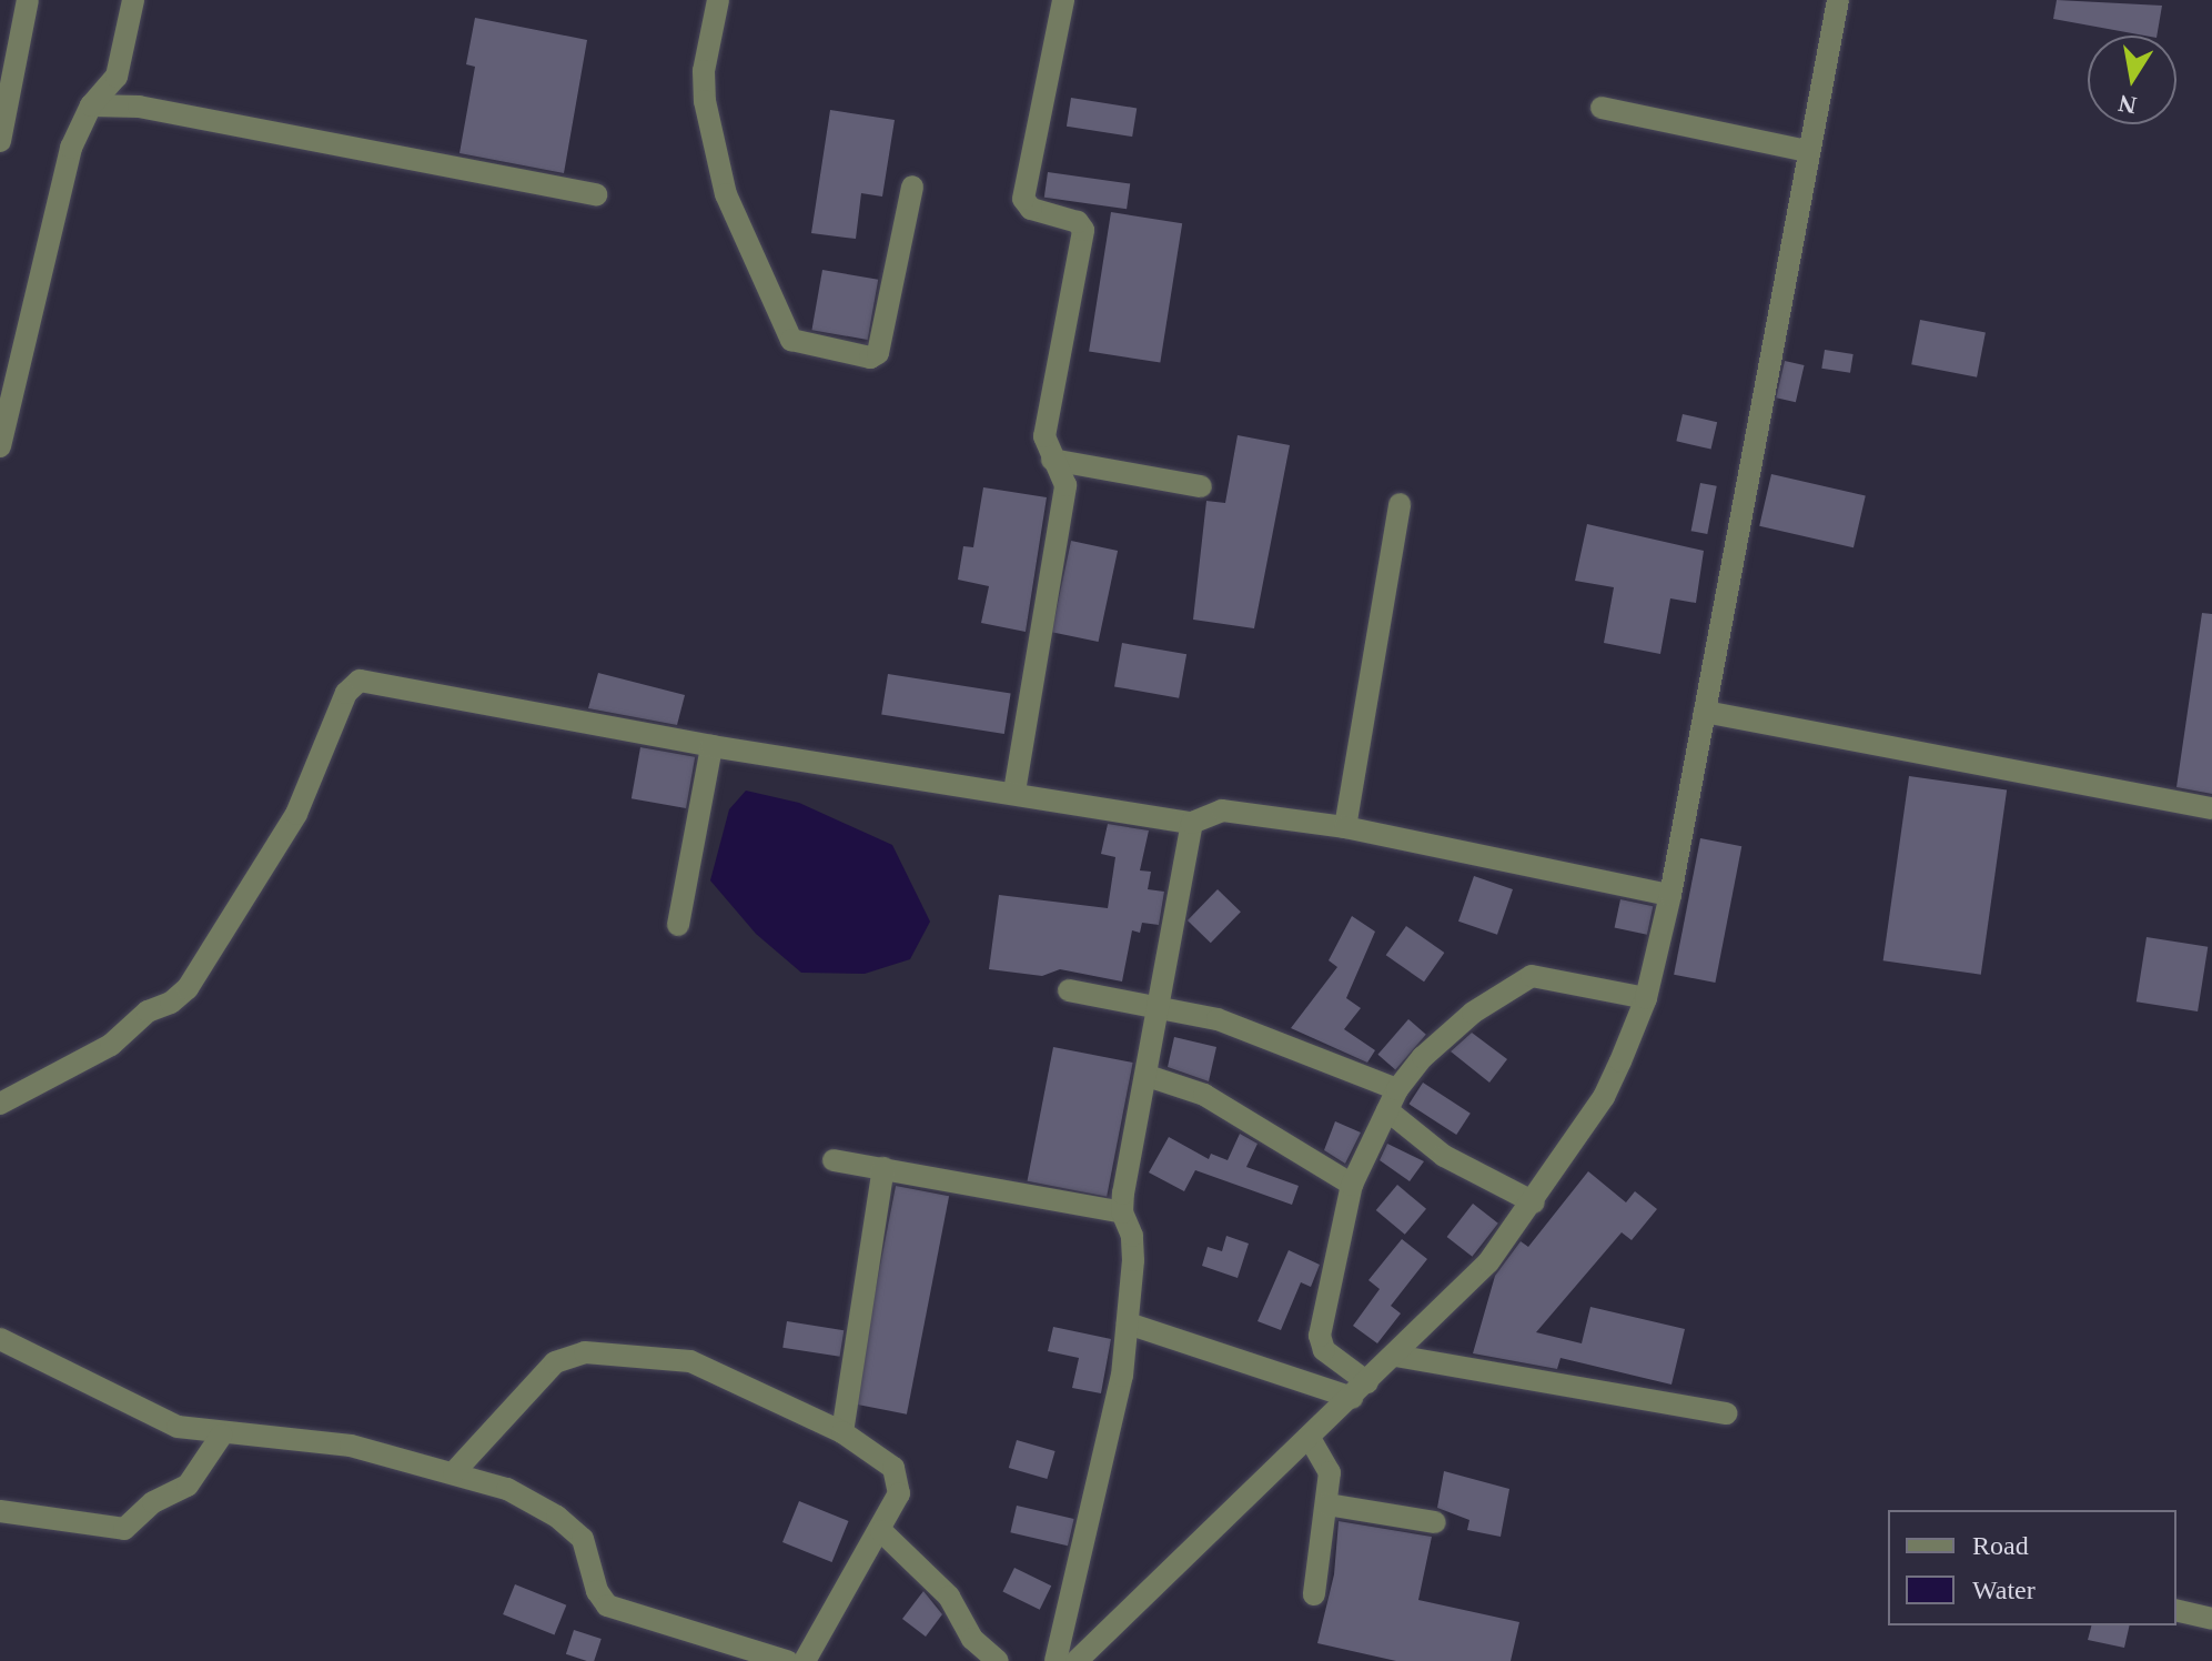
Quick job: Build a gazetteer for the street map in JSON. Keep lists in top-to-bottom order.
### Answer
{
  "legend": ["Road", "Water"],
  "north": "bottom"
}
